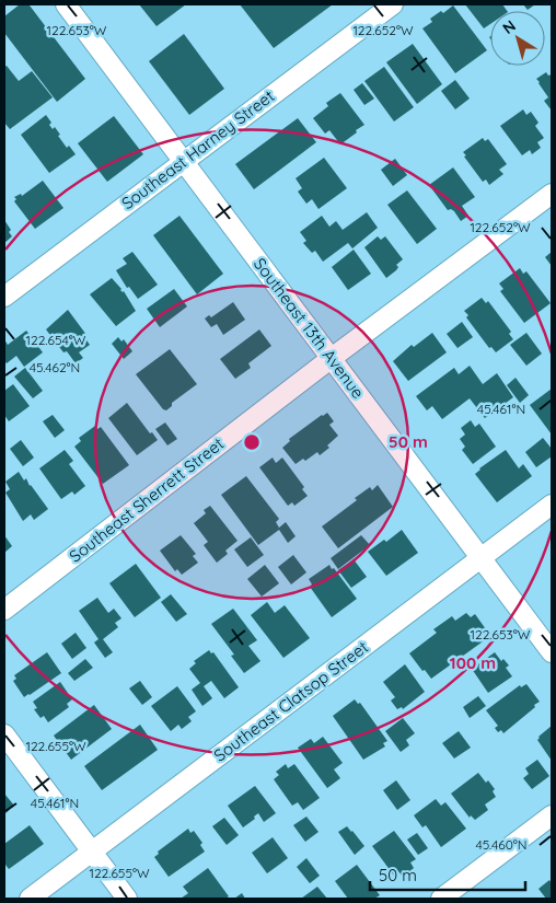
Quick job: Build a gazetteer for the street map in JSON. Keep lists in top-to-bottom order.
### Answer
{
  "streets": {
    "street": [
      "Southeast Harney Street",
      "Southeast 13th Avenue",
      "Southeast Sherrett Street",
      "Southeast Clatsop Street"
    ]
  },
  "crossings": [
    ["Southeast Harney Street", "Southeast 13th Avenue"],
    ["Southeast 13th Avenue", "Southeast Sherrett Street"],
    ["Southeast 13th Avenue", "Southeast Clatsop Street"]
  ],
  "scale_bar": "50 m",
  "north": "top left",
  "coordinates": [
    "122.653°W",
    "122.652°W",
    "122.654°W",
    "45.462°N",
    "45.461°N",
    "122.655°W",
    "45.460°N"
  ],
  "rings": ["50 m", "100 m"]
}
